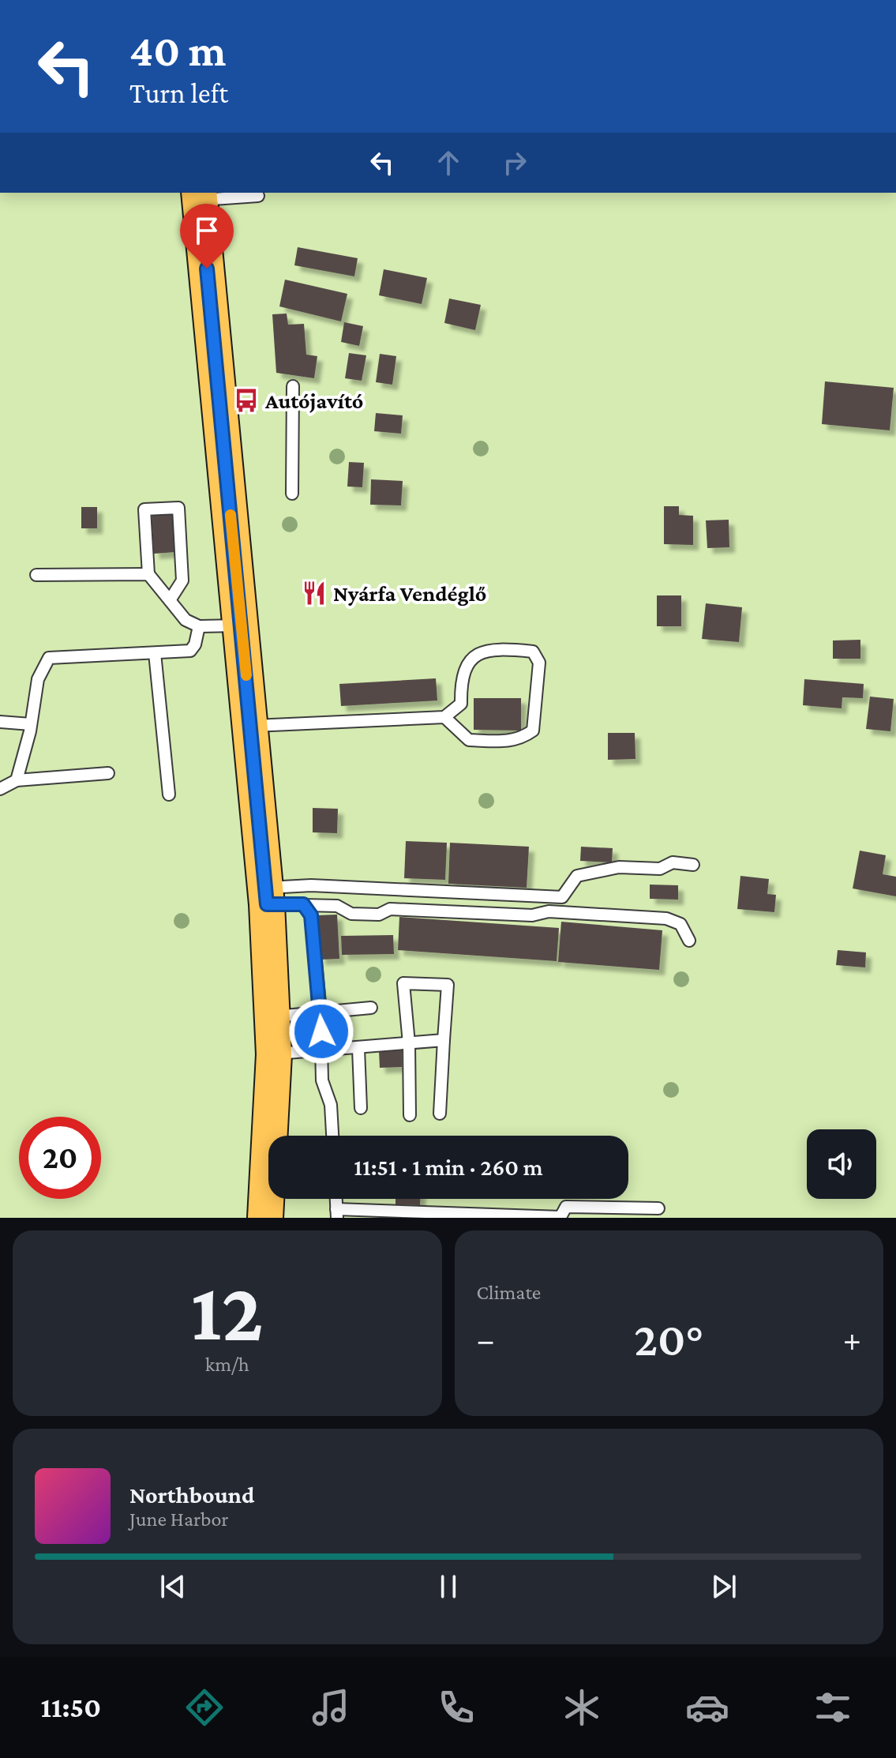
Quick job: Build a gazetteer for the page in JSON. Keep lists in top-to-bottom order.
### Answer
{
  "places": {
    "bus stop": ["Autójavító"],
    "restaurant": ["Nyárfa Vendéglő"]
  },
  "page": {
    "turn": ["40 m", "Turn left"],
    "limit": "20",
    "trip": "11:51 · 1 min · 260 m",
    "tile": [
      ["12", "km/h"],
      "Climate"
    ],
    "heat": ["−", "20°", "+"],
    "song": ["Northbound", "June Harbor"],
    "tabs": "11:50"
  }
}
